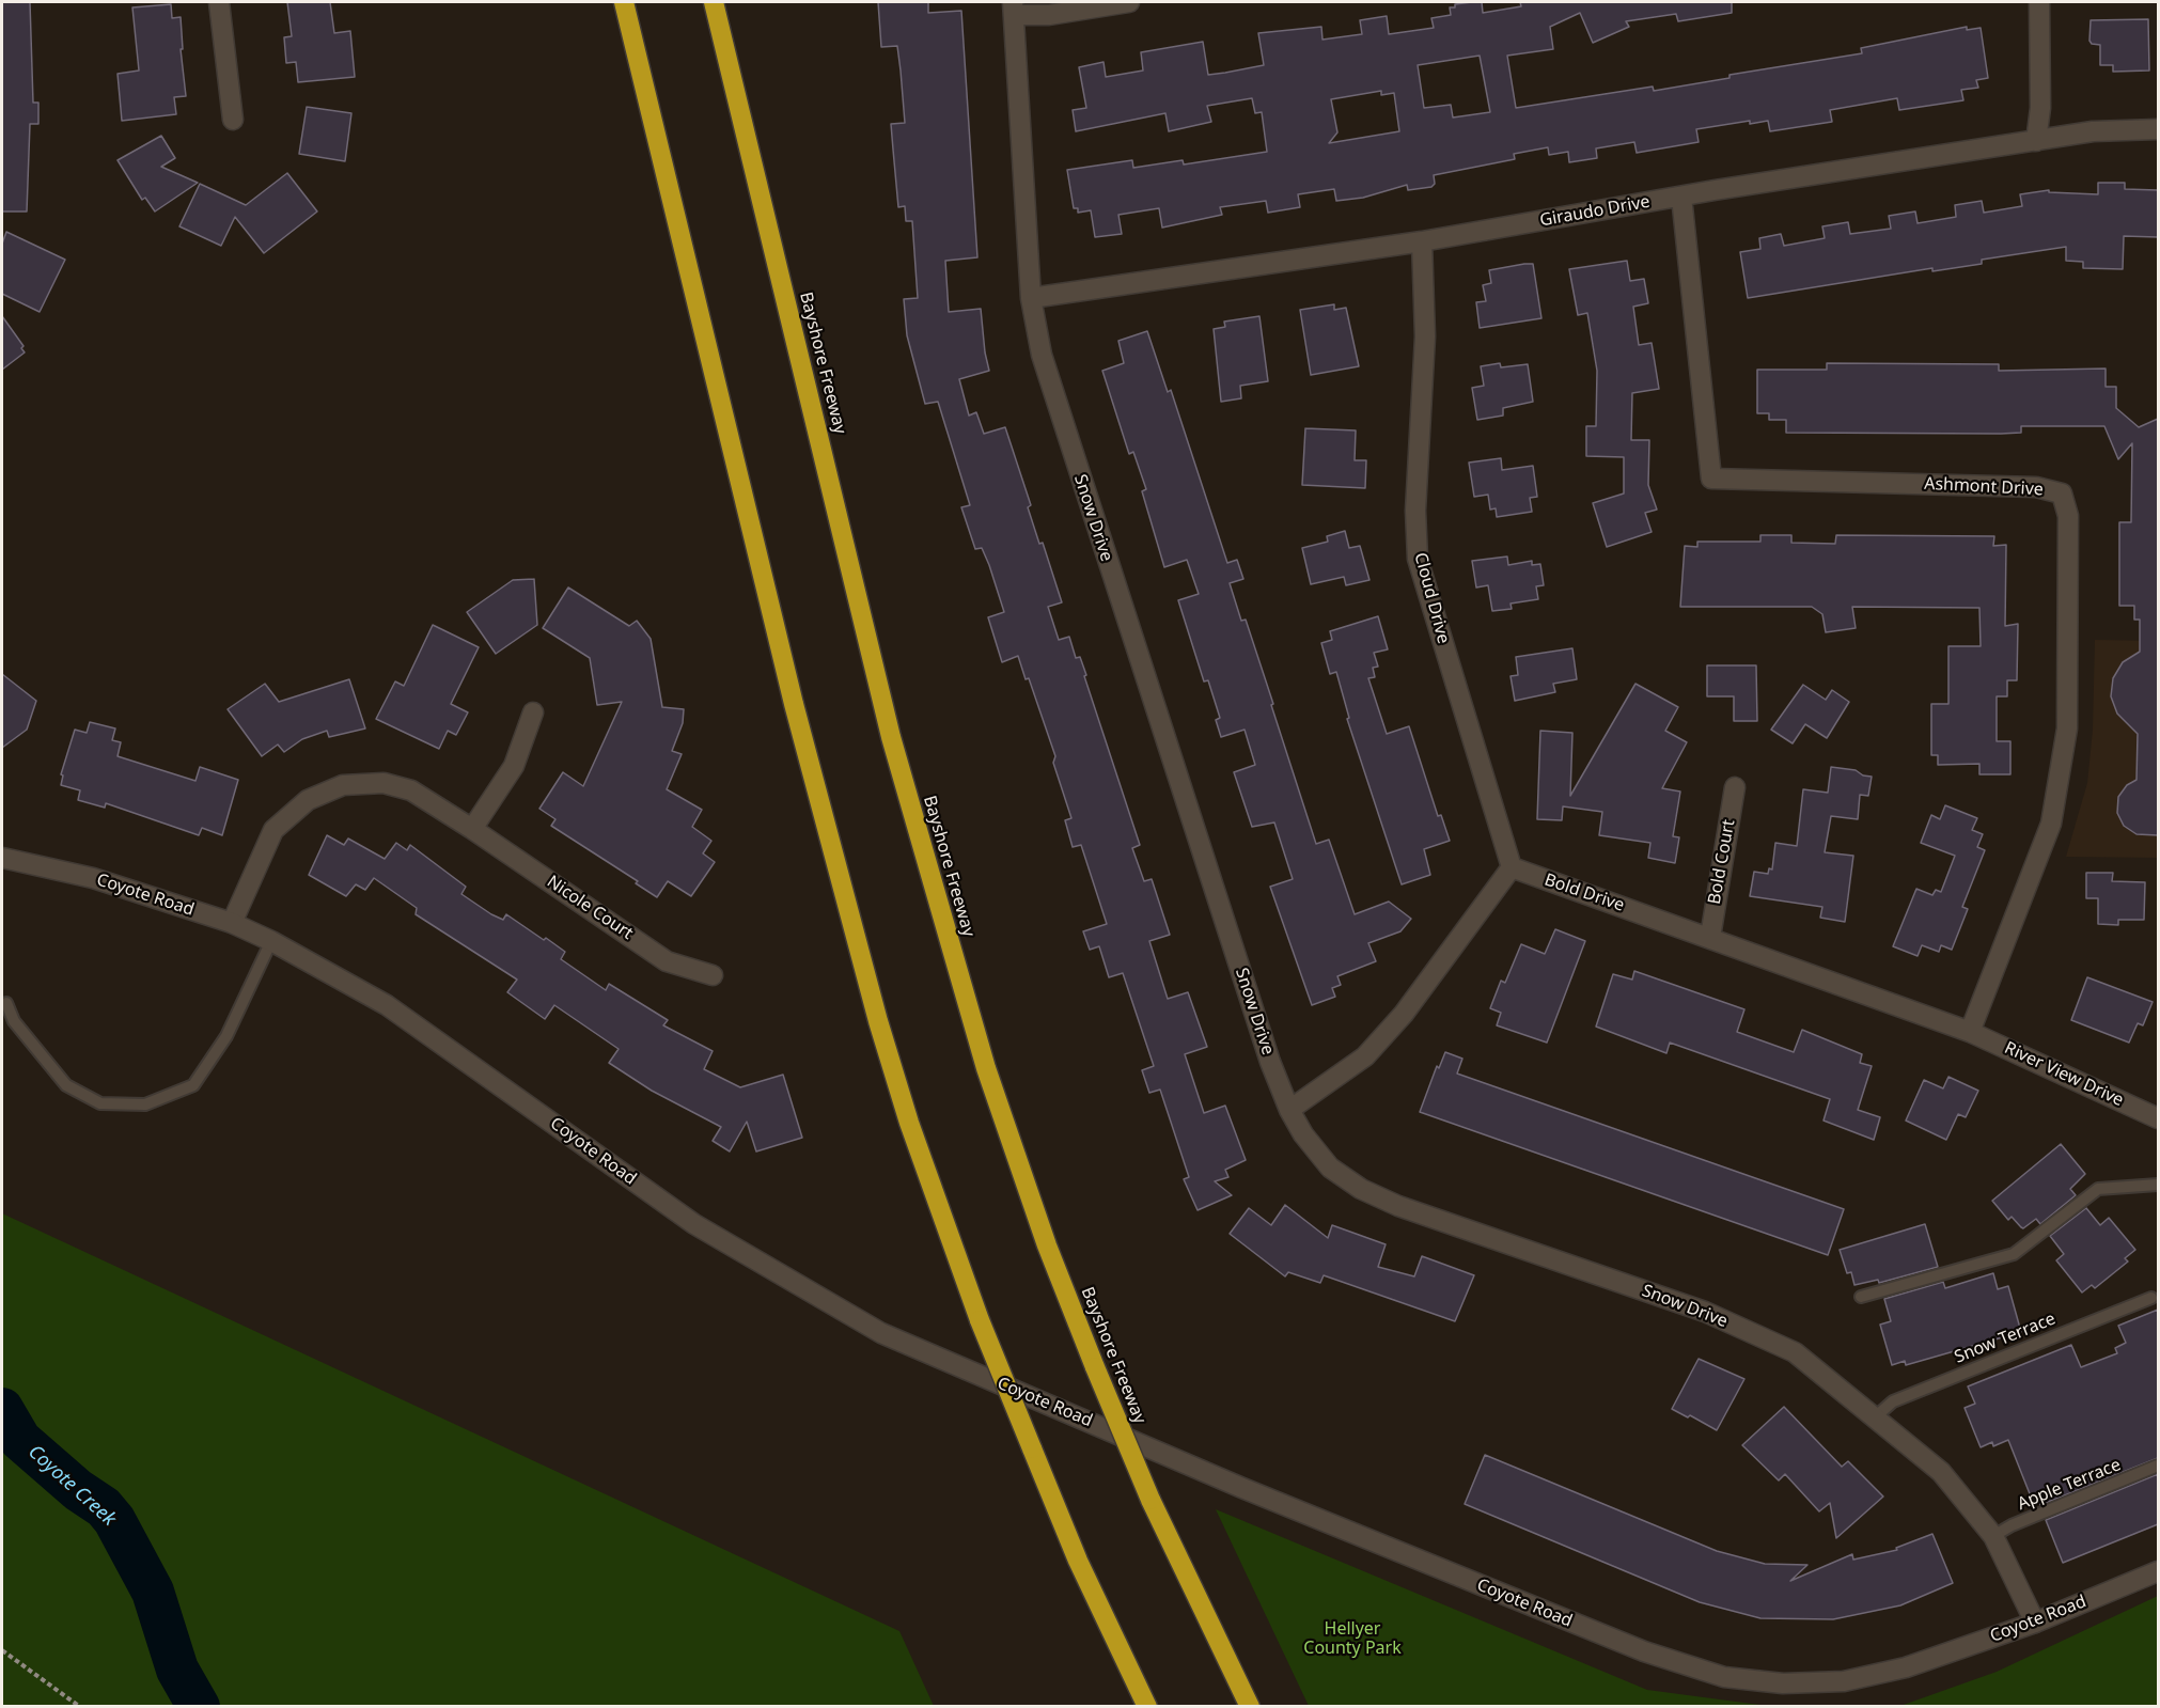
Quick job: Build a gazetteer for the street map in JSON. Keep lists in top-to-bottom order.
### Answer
{
  "streets": {
    "highway": ["Bayshore Freeway"],
    "street": [
      "Giraudo Drive",
      "Ashmont Drive",
      "Snow Drive",
      "Cloud Drive",
      "Bold Court",
      "Bold Drive",
      "Coyote Road",
      "Nicole Court",
      "River View Drive"
    ],
    "lane": ["Snow Terrace", "Apple Terrace"]
  },
  "crossings": [
    ["Giraudo Drive", "Ashmont Drive"],
    ["Giraudo Drive", "Snow Drive"],
    ["Giraudo Drive", "Cloud Drive"],
    ["Ashmont Drive", "Bold Drive"],
    ["Ashmont Drive", "River View Drive"],
    ["Snow Drive", "Coyote Road"],
    ["Snow Drive", "Snow Terrace"],
    ["Snow Drive", "Apple Terrace"],
    ["Cloud Drive", "Bold Drive"],
    ["Bold Court", "Bold Drive"],
    ["Bold Drive", "River View Drive"],
    ["Coyote Road", "Nicole Court"]
  ],
  "water": ["Coyote Creek"],
  "parks": ["Hellyer County Park"]
}
